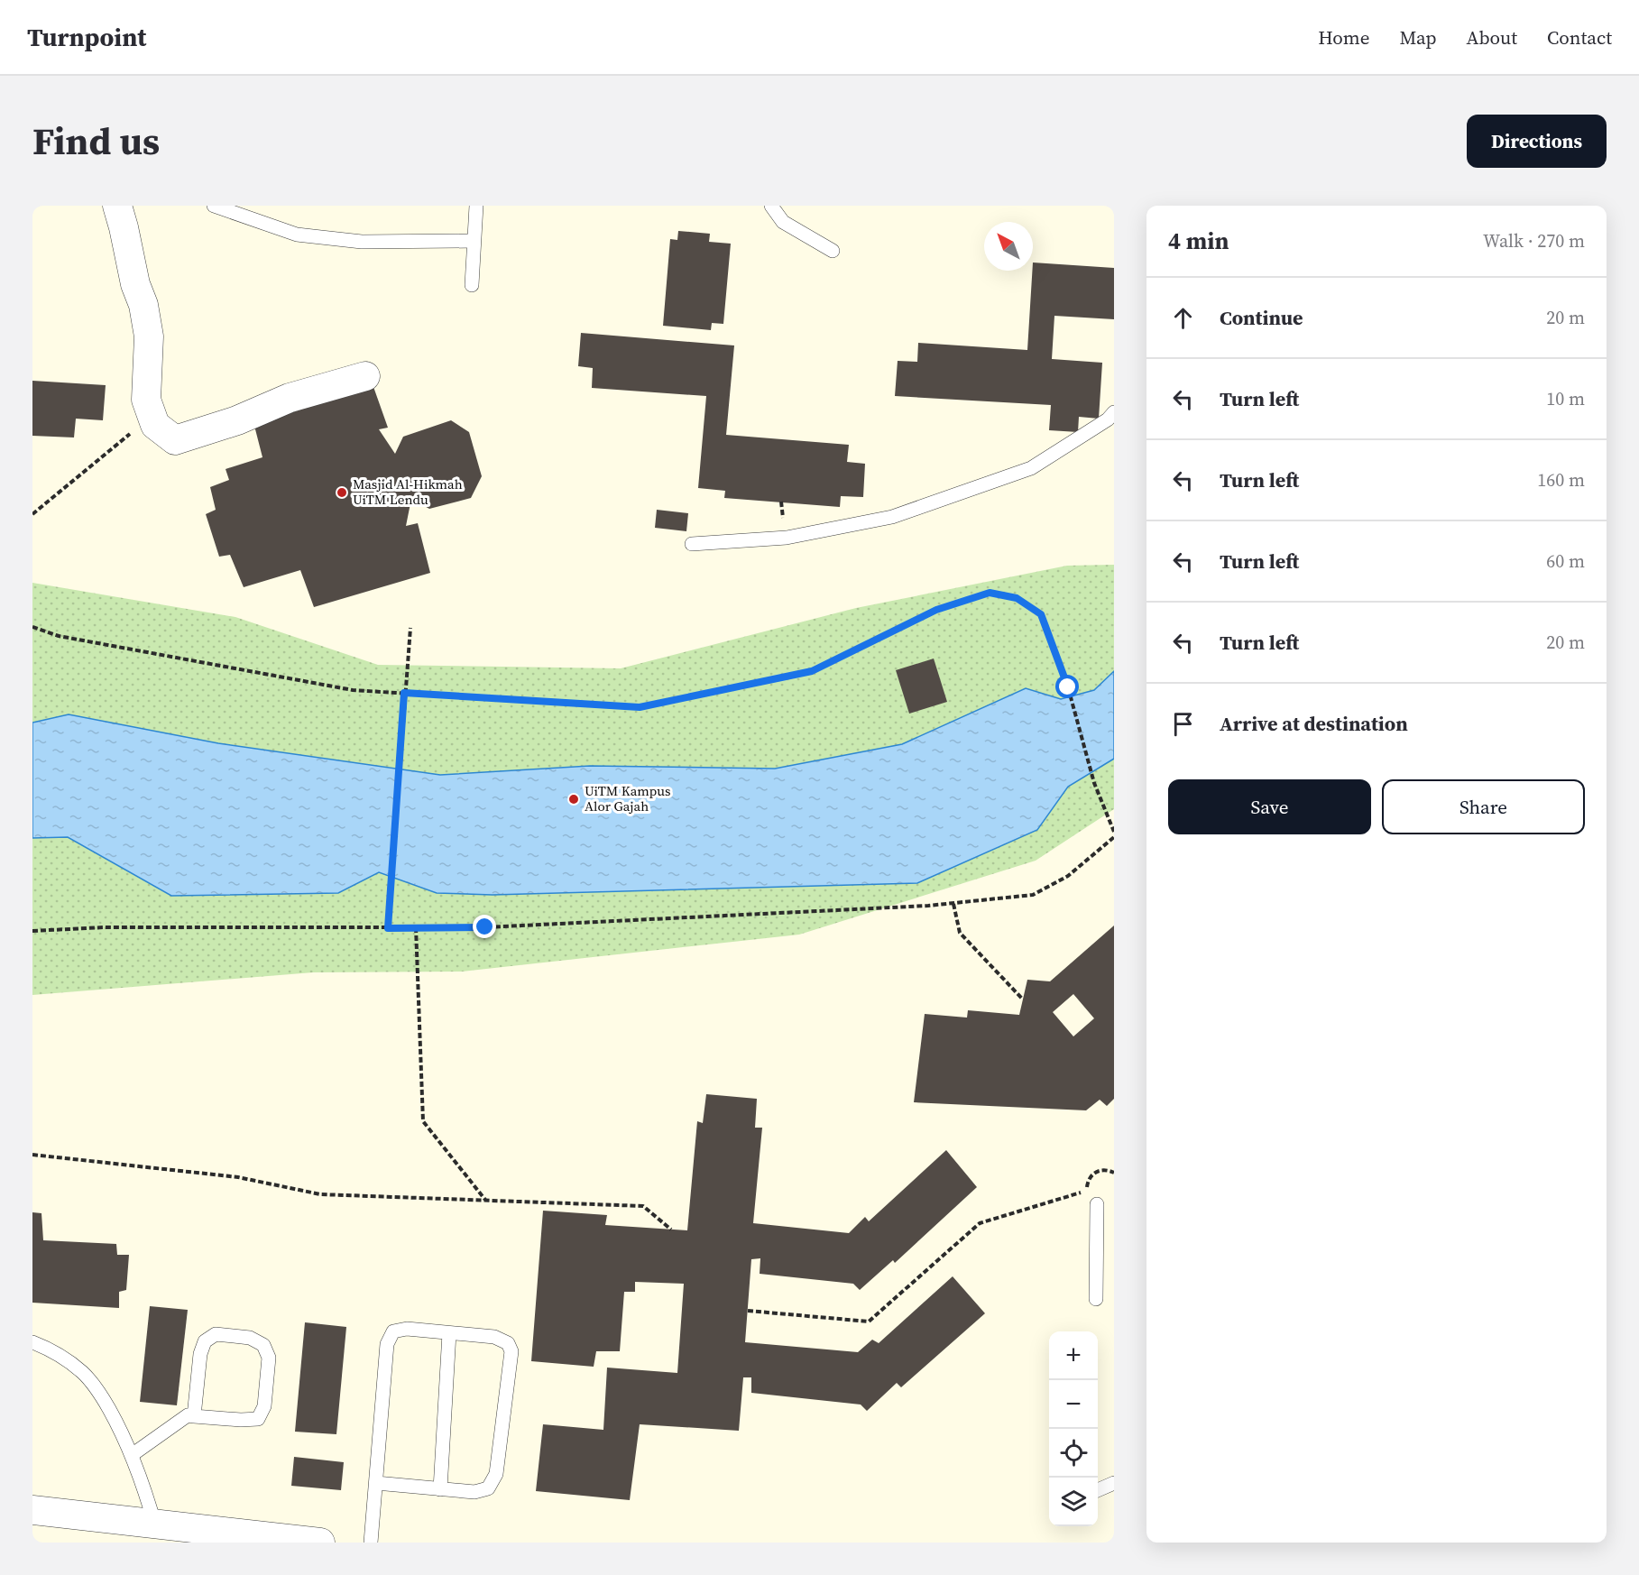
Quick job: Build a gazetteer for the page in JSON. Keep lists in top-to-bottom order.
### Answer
{
  "places": ["Masjid Al-Hikmah UiTM Lendu", "UiTM Kampus Alor Gajah"],
  "north": "top left",
  "page": {
    "header": "Turnpoint",
    "nav": [
      "Home",
      "Map",
      "About",
      "Contact"
    ],
    "title": "Find us",
    "buttons": [
      "Directions",
      ["Save", "Share"]
    ],
    "heading": ["4 min", "Walk · 270 m"],
    "list": [
      ["Continue", "20 m"],
      ["Turn left", "10 m"],
      ["Turn left", "160 m"],
      ["Turn left", "60 m"],
      ["Turn left", "20 m"],
      "Arrive at destination"
    ],
    "map_buttons": ["+", "−"]
  }
}
